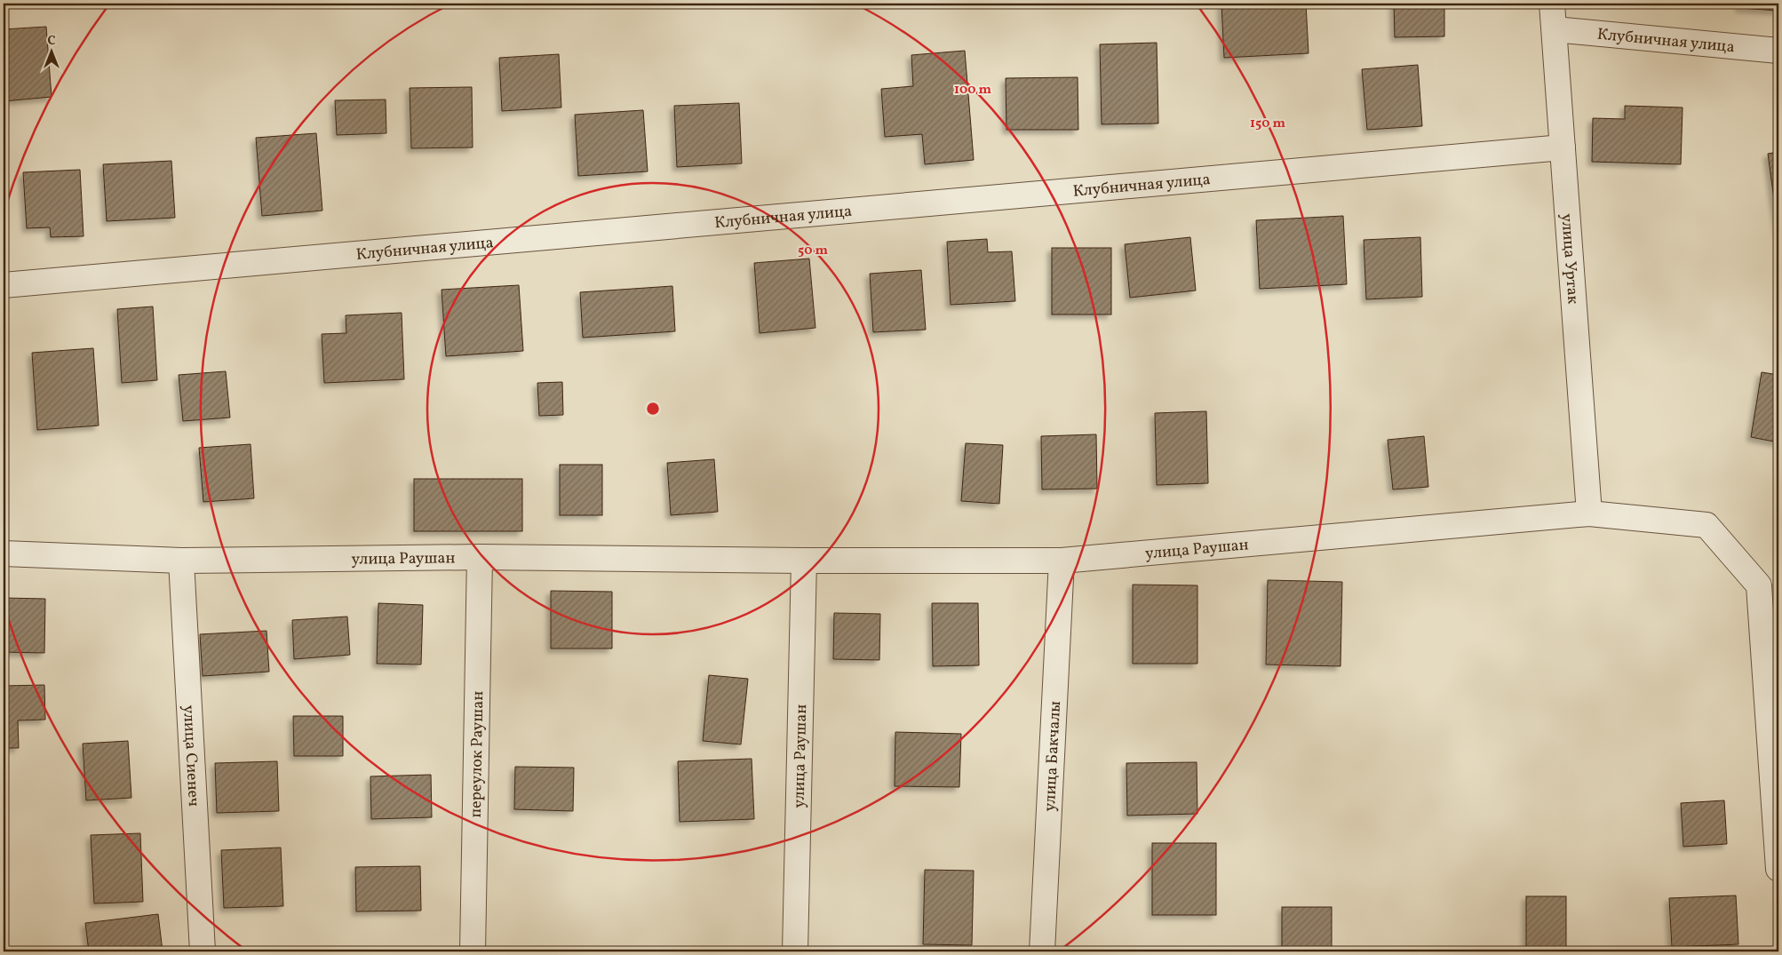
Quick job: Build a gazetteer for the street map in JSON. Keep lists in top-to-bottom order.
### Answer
{
  "streets": {
    "street": [
      "Клубничная улица",
      "улица Уртак",
      "улица Раушан",
      "переулок Раушан",
      "улица Сиенеч",
      "улица Бакчалы"
    ]
  },
  "crossings": [
    ["Клубничная улица", "улица Уртак"],
    ["улица Уртак", "улица Раушан"],
    ["улица Раушан", "переулок Раушан"],
    ["улица Раушан", "улица Сиенеч"],
    ["улица Раушан", "улица Бакчалы"]
  ],
  "north": "top",
  "rings": ["100 m", "150 m", "50 m"]
}
